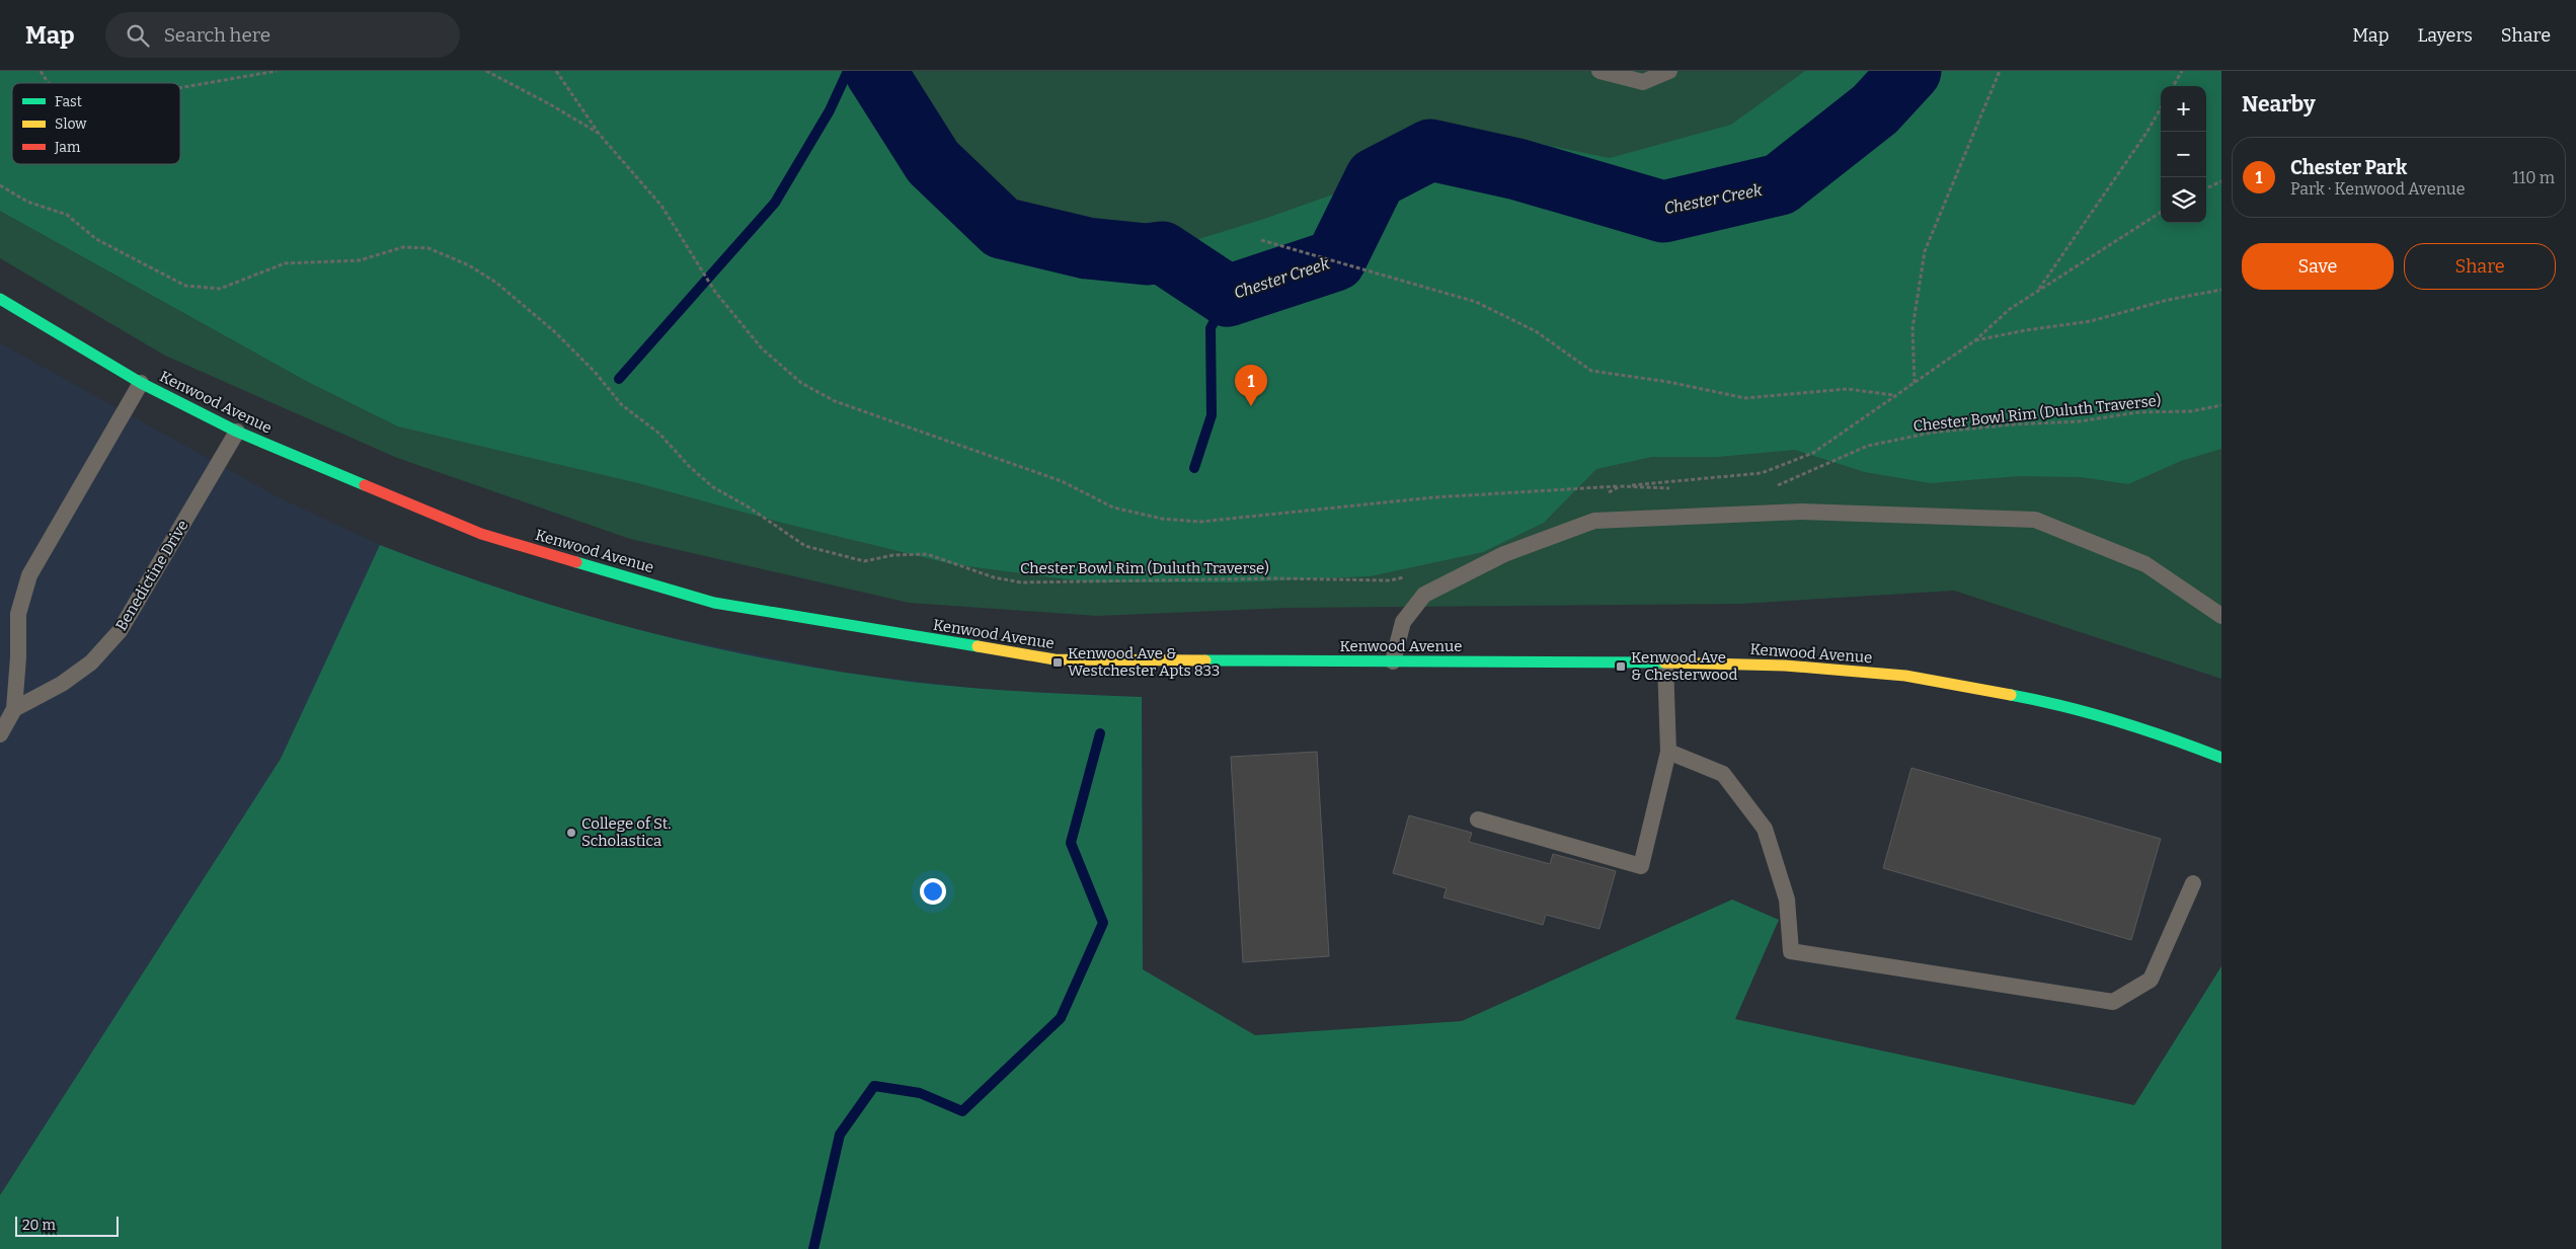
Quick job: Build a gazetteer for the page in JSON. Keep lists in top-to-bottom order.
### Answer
{
  "streets": {
    "street": ["Kenwood Avenue"],
    "lane": ["Benedictine Drive"],
    "path": ["Chester Bowl Rim (Duluth Traverse)"]
  },
  "crossings": [
    ["Kenwood Avenue", "Benedictine Drive"]
  ],
  "water": ["Chester Creek"],
  "places": {
    "transit": ["Kenwood Ave & Westchester Apts 833", "Kenwood Ave & Chesterwood"],
    "other": ["College of St. Scholastica"]
  },
  "legend": ["Fast", "Slow", "Jam"],
  "scale_bar": "20 m",
  "page": {
    "header": "Map",
    "search": "Search here",
    "nav": ["Map", "Layers", "Share"],
    "heading": "Nearby",
    "map_buttons": ["+", "−"],
    "list": [
      {
        "mark": "1",
        "name": "Chester Park",
        "note": "Park · Kenwood Avenue",
        "value": "110 m"
      }
    ],
    "buttons": ["Save", "Share"],
    "pins": "1",
    "scale": "20 m"
  }
}
